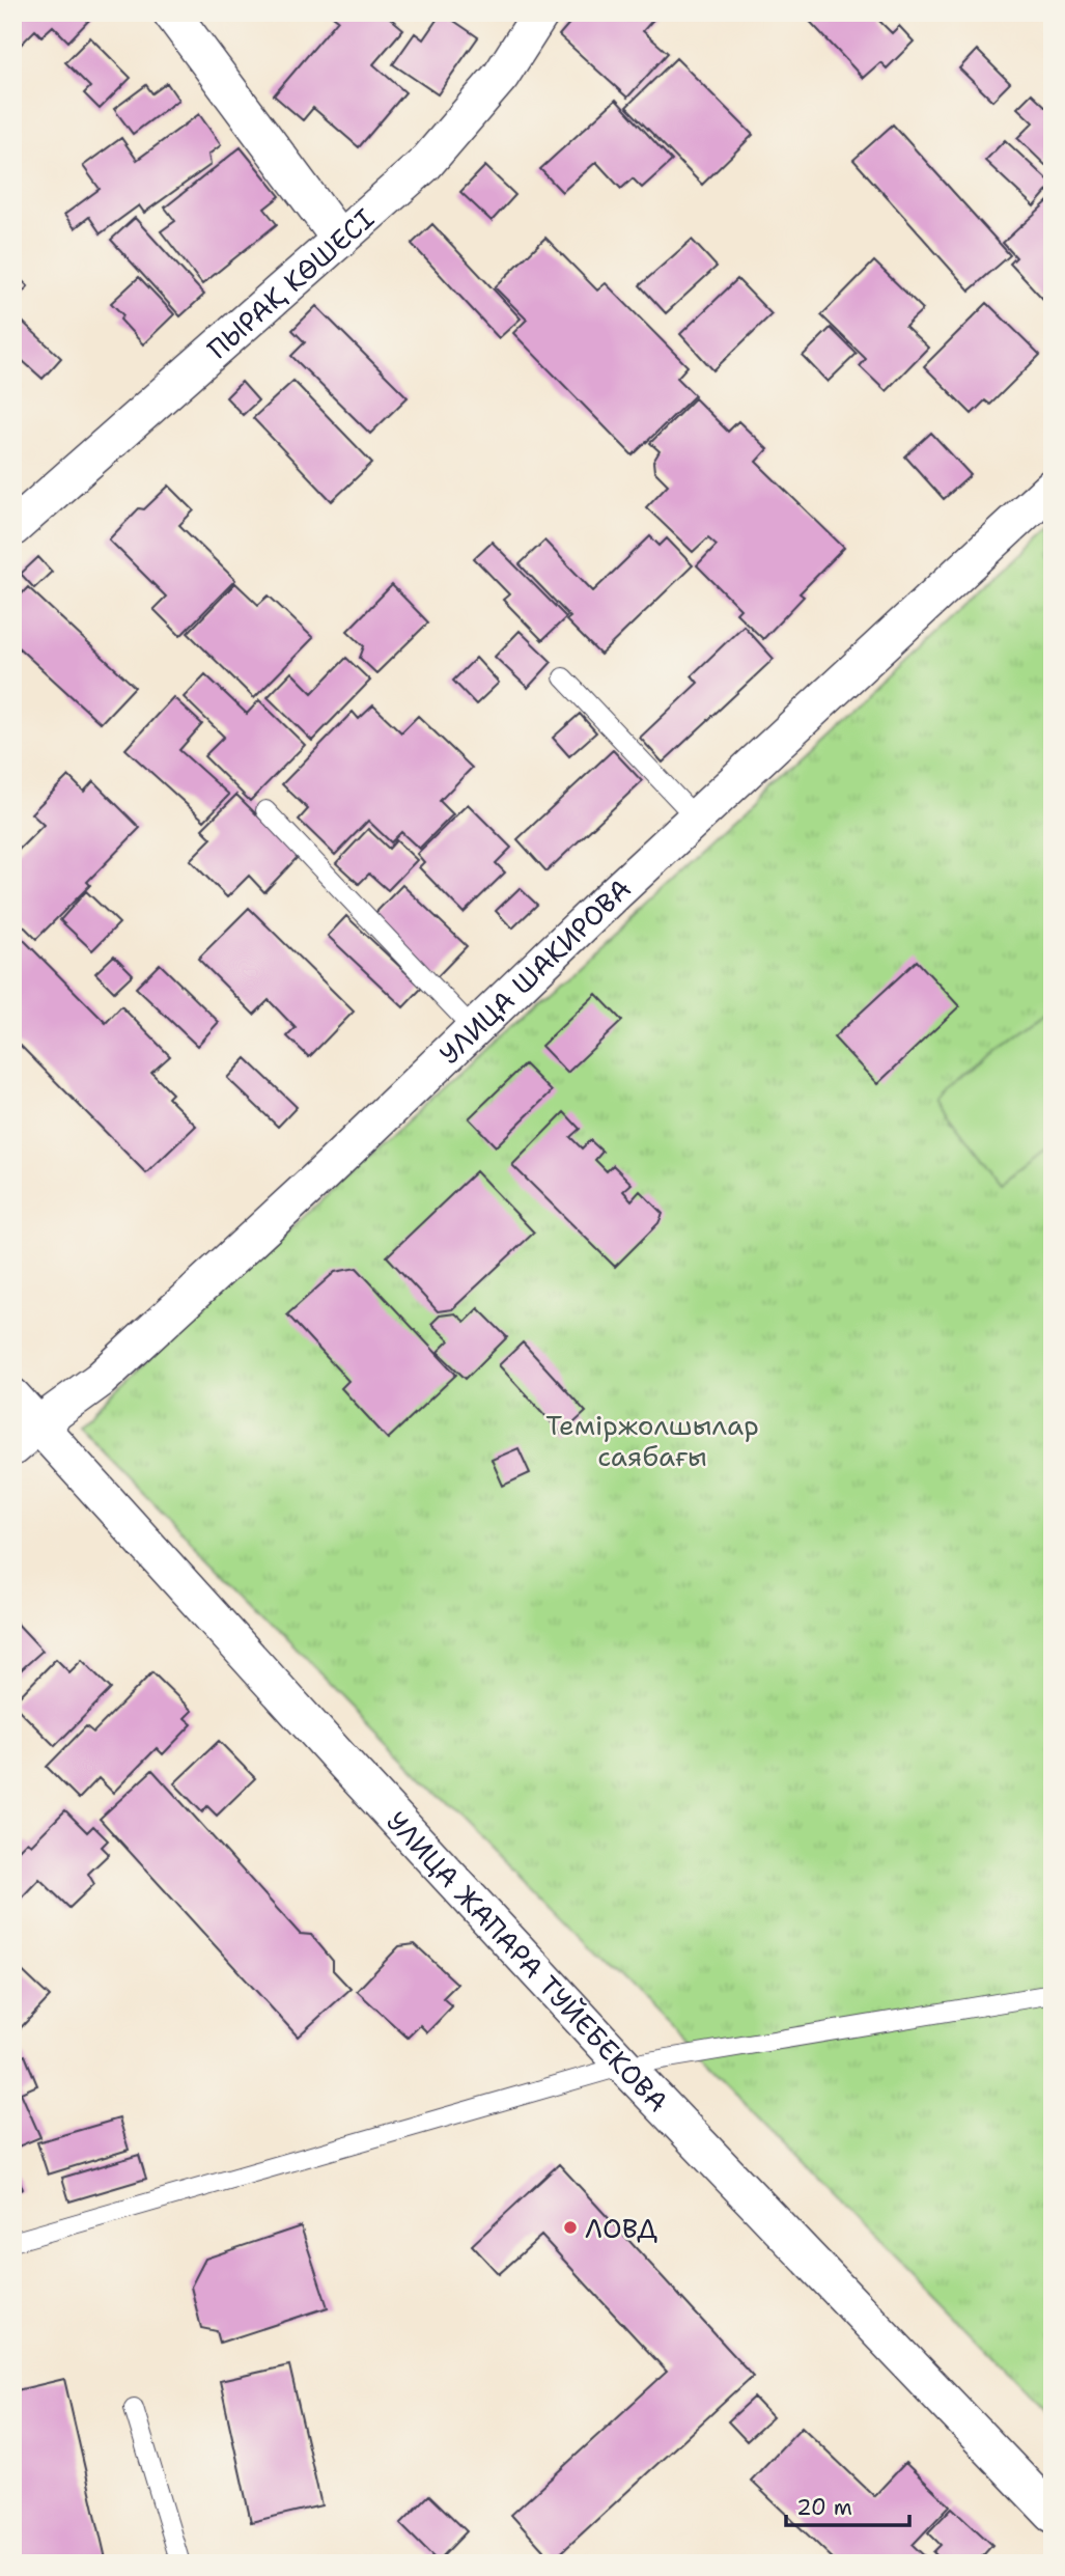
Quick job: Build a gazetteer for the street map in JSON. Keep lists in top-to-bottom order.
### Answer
{
  "streets": {
    "street": ["ПЫРАҚ КӨШЕСІ", "УЛИЦА ШАКИРОВА", "УЛИЦА ЖАПАРА ТУЙЕБЕКОВА"]
  },
  "crossings": [
    ["УЛИЦА ШАКИРОВА", "УЛИЦА ЖАПАРА ТУЙЕБЕКОВА"]
  ],
  "parks": ["Теміржолшылар саябағы"],
  "places": ["ЛОВД"],
  "scale_bar": "20 m"
}
